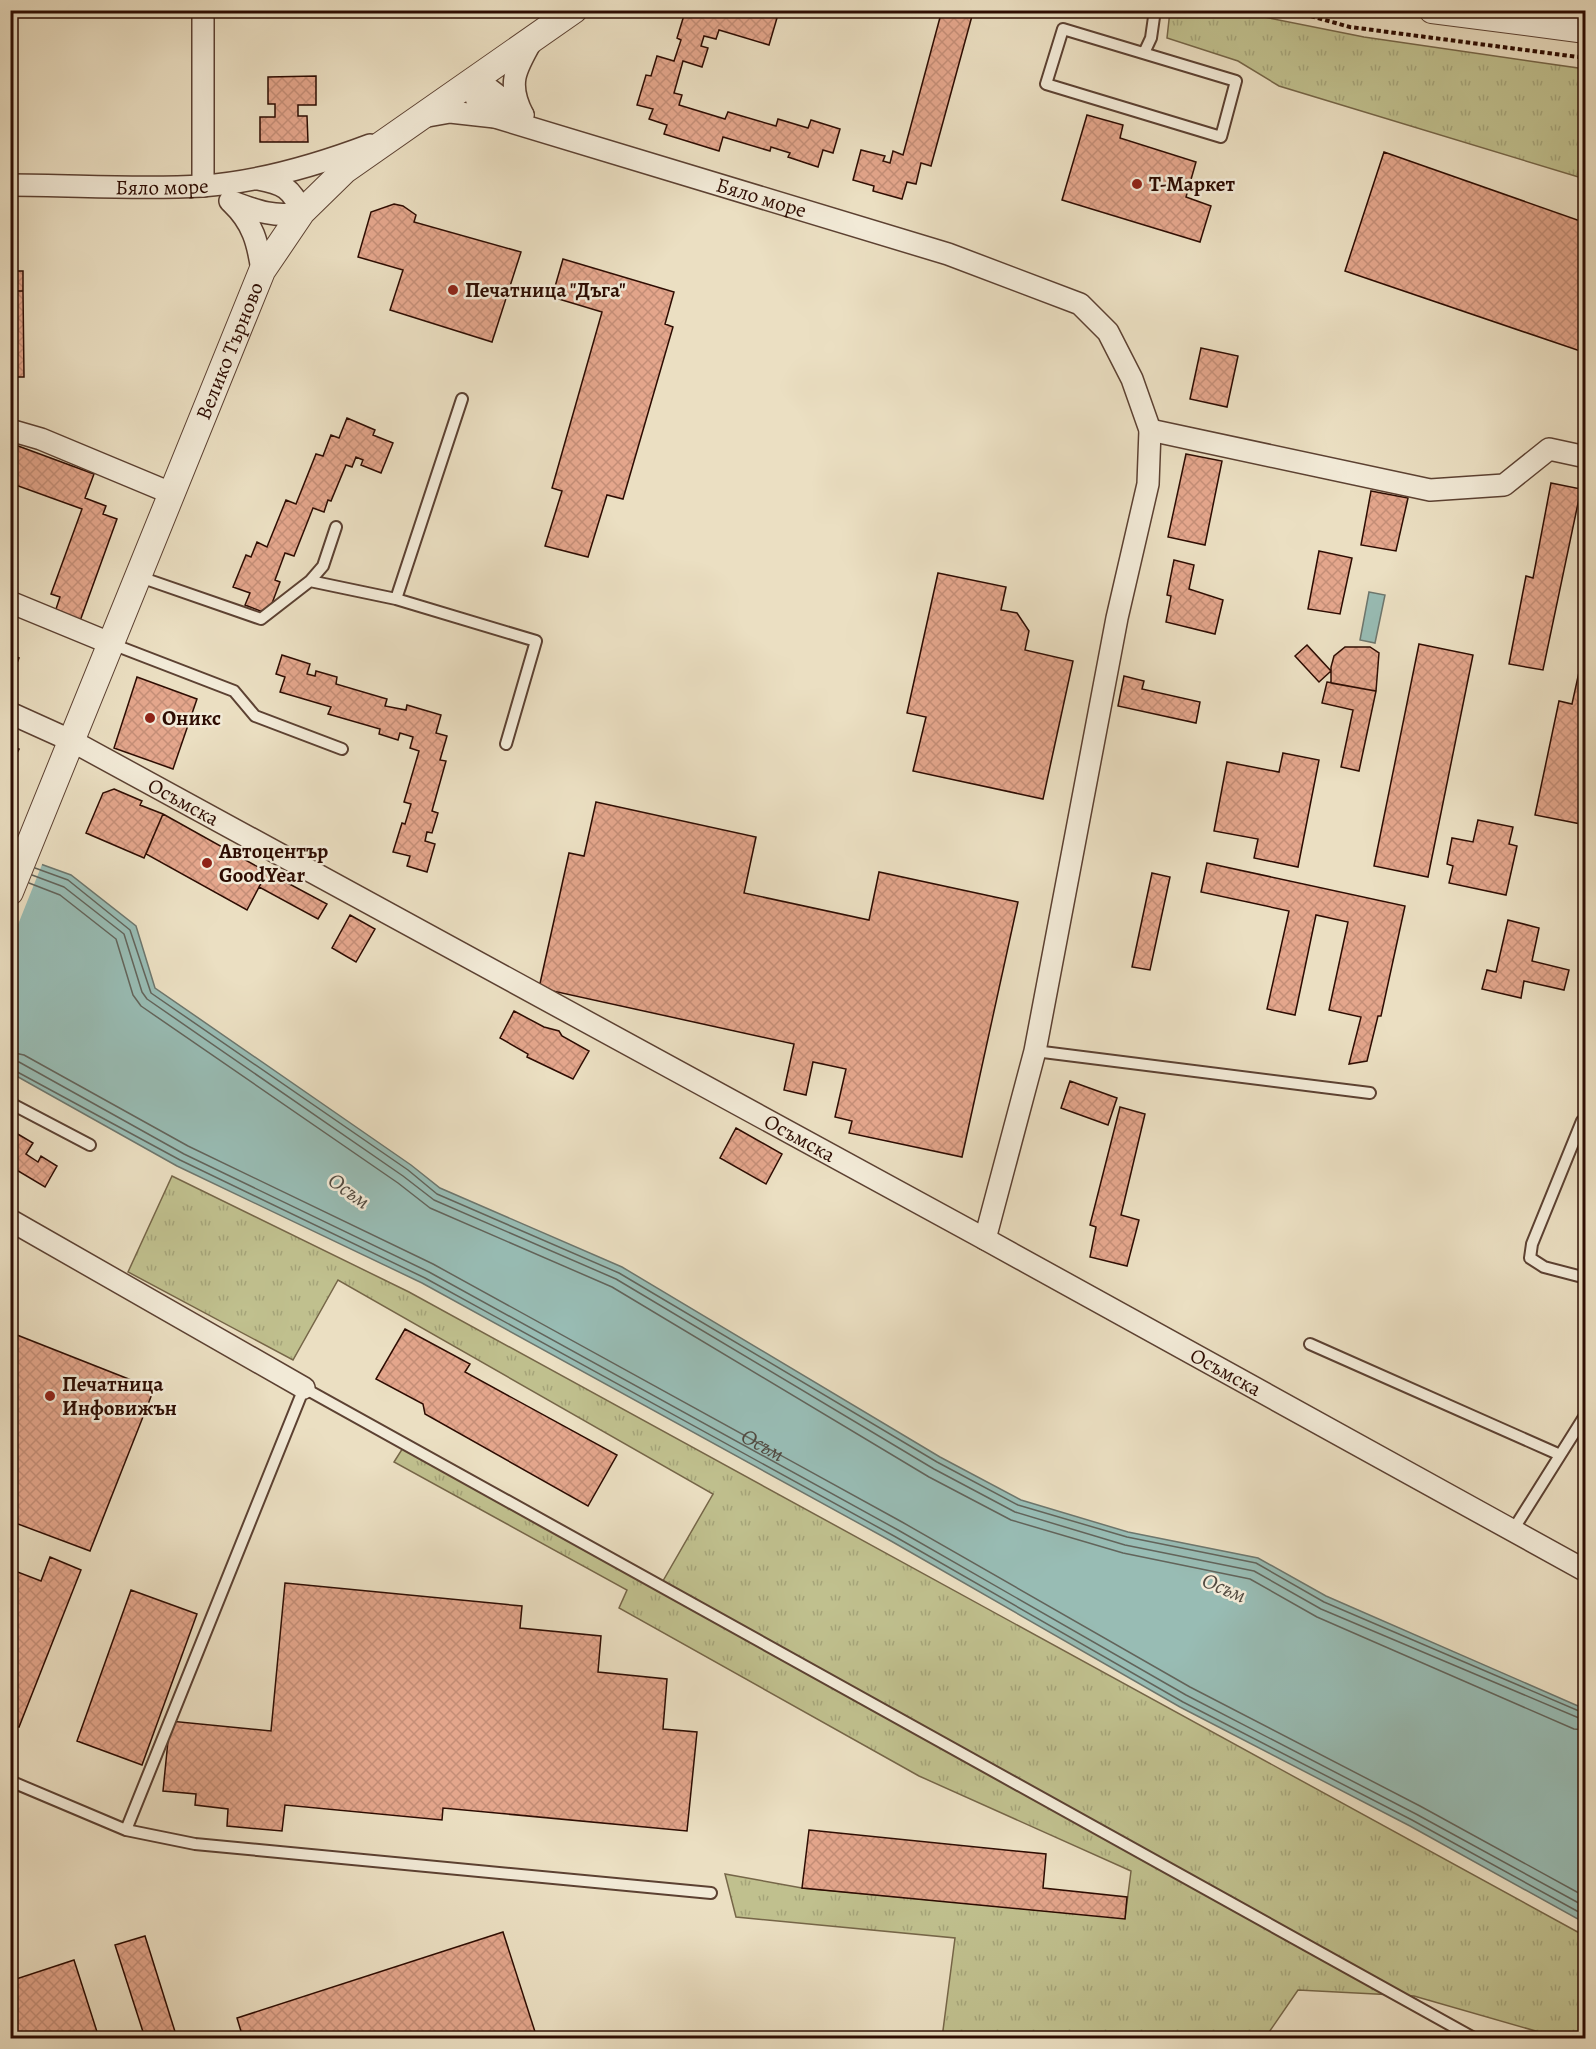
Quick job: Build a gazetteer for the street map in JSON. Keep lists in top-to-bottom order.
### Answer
{
  "streets": {
    "street": ["Бяло море", "Велико Търново", "Осъмска"]
  },
  "crossings": [
    ["Бяло море", "Велико Търново"],
    ["Велико Търново", "Осъмска"]
  ],
  "water": ["Осъм"],
  "places": [
    "Т-Маркет",
    "Печатница \"Дъга\"",
    "Оникс",
    "Автоцентър GoodYear",
    "Печатница Инфовижън"
  ]
}
